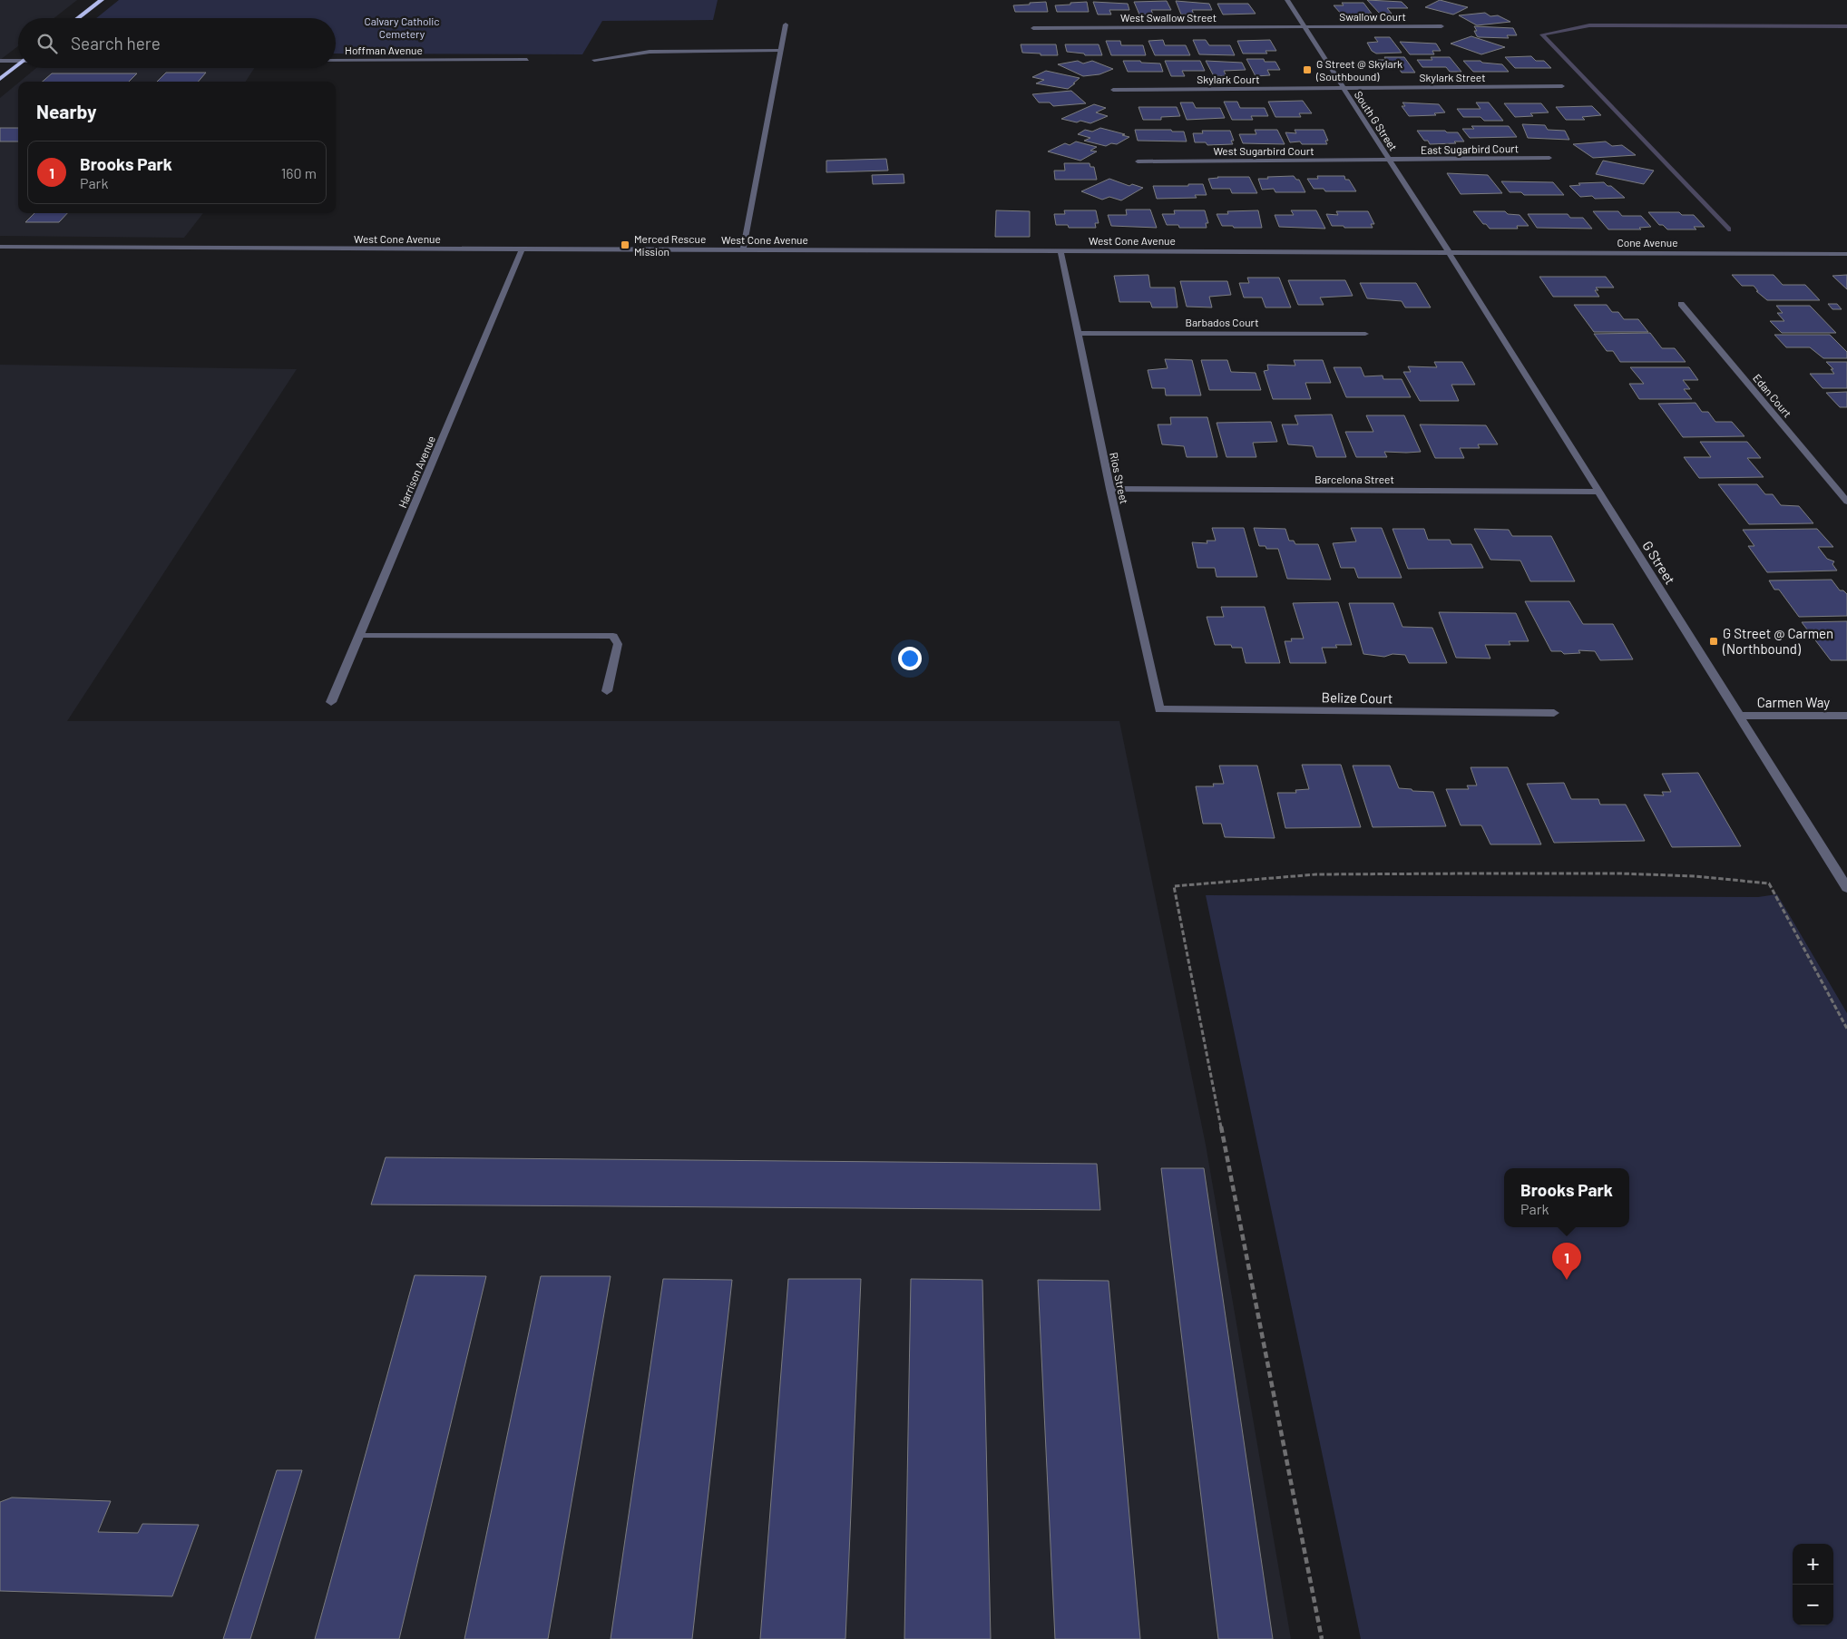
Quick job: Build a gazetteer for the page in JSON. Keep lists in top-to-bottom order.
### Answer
{
  "streets": {
    "street": [
      "Swallow Court",
      "West Swallow Street",
      "Hoffman Avenue",
      "Skylark Street",
      "Skylark Court",
      "South G Street",
      "East Sugarbird Court",
      "West Sugarbird Court",
      "West Cone Avenue",
      "Cone Avenue",
      "Barbados Court",
      "Edan Court",
      "Harrison Avenue",
      "Rios Street",
      "Barcelona Street",
      "G Street",
      "Belize Court",
      "Carmen Way"
    ]
  },
  "crossings": [
    ["Swallow Court", "West Swallow Street"],
    ["Swallow Court", "South G Street"],
    ["West Swallow Street", "South G Street"],
    ["Skylark Street", "Skylark Court"],
    ["Skylark Street", "South G Street"],
    ["Skylark Court", "South G Street"],
    ["South G Street", "East Sugarbird Court"],
    ["South G Street", "West Sugarbird Court"],
    ["South G Street", "West Cone Avenue"],
    ["South G Street", "Cone Avenue"],
    ["South G Street", "G Street"],
    ["East Sugarbird Court", "West Sugarbird Court"],
    ["West Cone Avenue", "Cone Avenue"],
    ["West Cone Avenue", "Harrison Avenue"],
    ["West Cone Avenue", "Rios Street"],
    ["West Cone Avenue", "G Street"],
    ["Cone Avenue", "G Street"],
    ["Barbados Court", "Rios Street"],
    ["Rios Street", "Barcelona Street"],
    ["Rios Street", "Belize Court"],
    ["Barcelona Street", "G Street"],
    ["G Street", "Carmen Way"]
  ],
  "parks": ["Calvary Catholic Cemetery"],
  "places": {
    "transit": ["G Street @ Skylark (Southbound)", "Merced Rescue Mission", "G Street @ Carmen (Northbound)"]
  },
  "page": {
    "search": "Search here",
    "heading": "Nearby",
    "list": [
      {
        "mark": "1",
        "name": "Brooks Park",
        "note": "Park",
        "value": "160 m"
      }
    ],
    "popup": ["Brooks Park", "Park"],
    "pins": "1",
    "map_buttons": ["+", "−"]
  }
}
